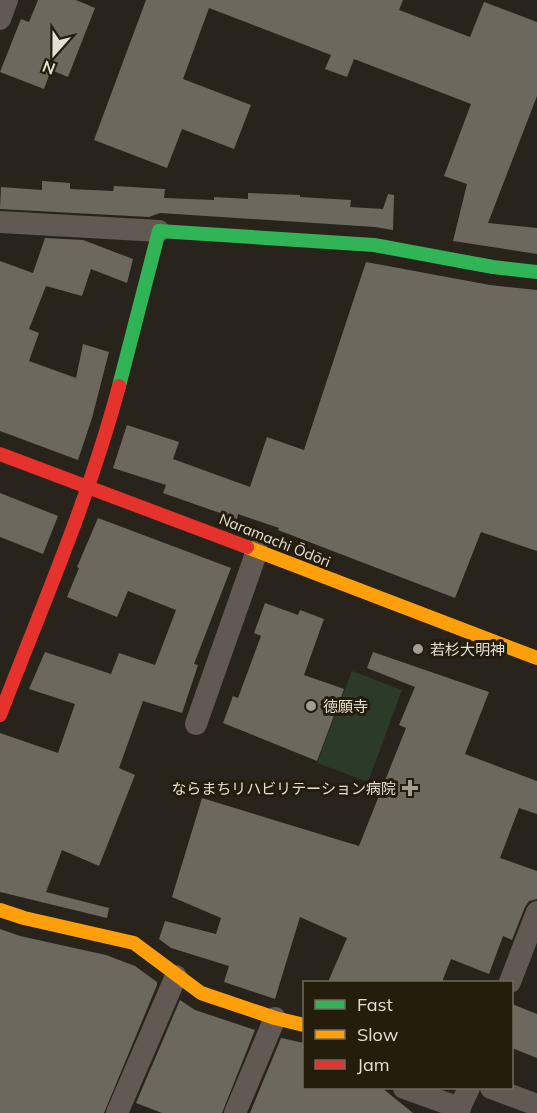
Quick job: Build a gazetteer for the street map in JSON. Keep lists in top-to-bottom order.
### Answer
{
  "streets": {
    "street": ["Naramachi Ōdōri"]
  },
  "places": {
    "other": ["若杉大明神", "徳願寺"],
    "health": ["ならまちリハビリテーション病院"]
  },
  "legend": ["Fast", "Slow", "Jam"],
  "north": "bottom"
}
